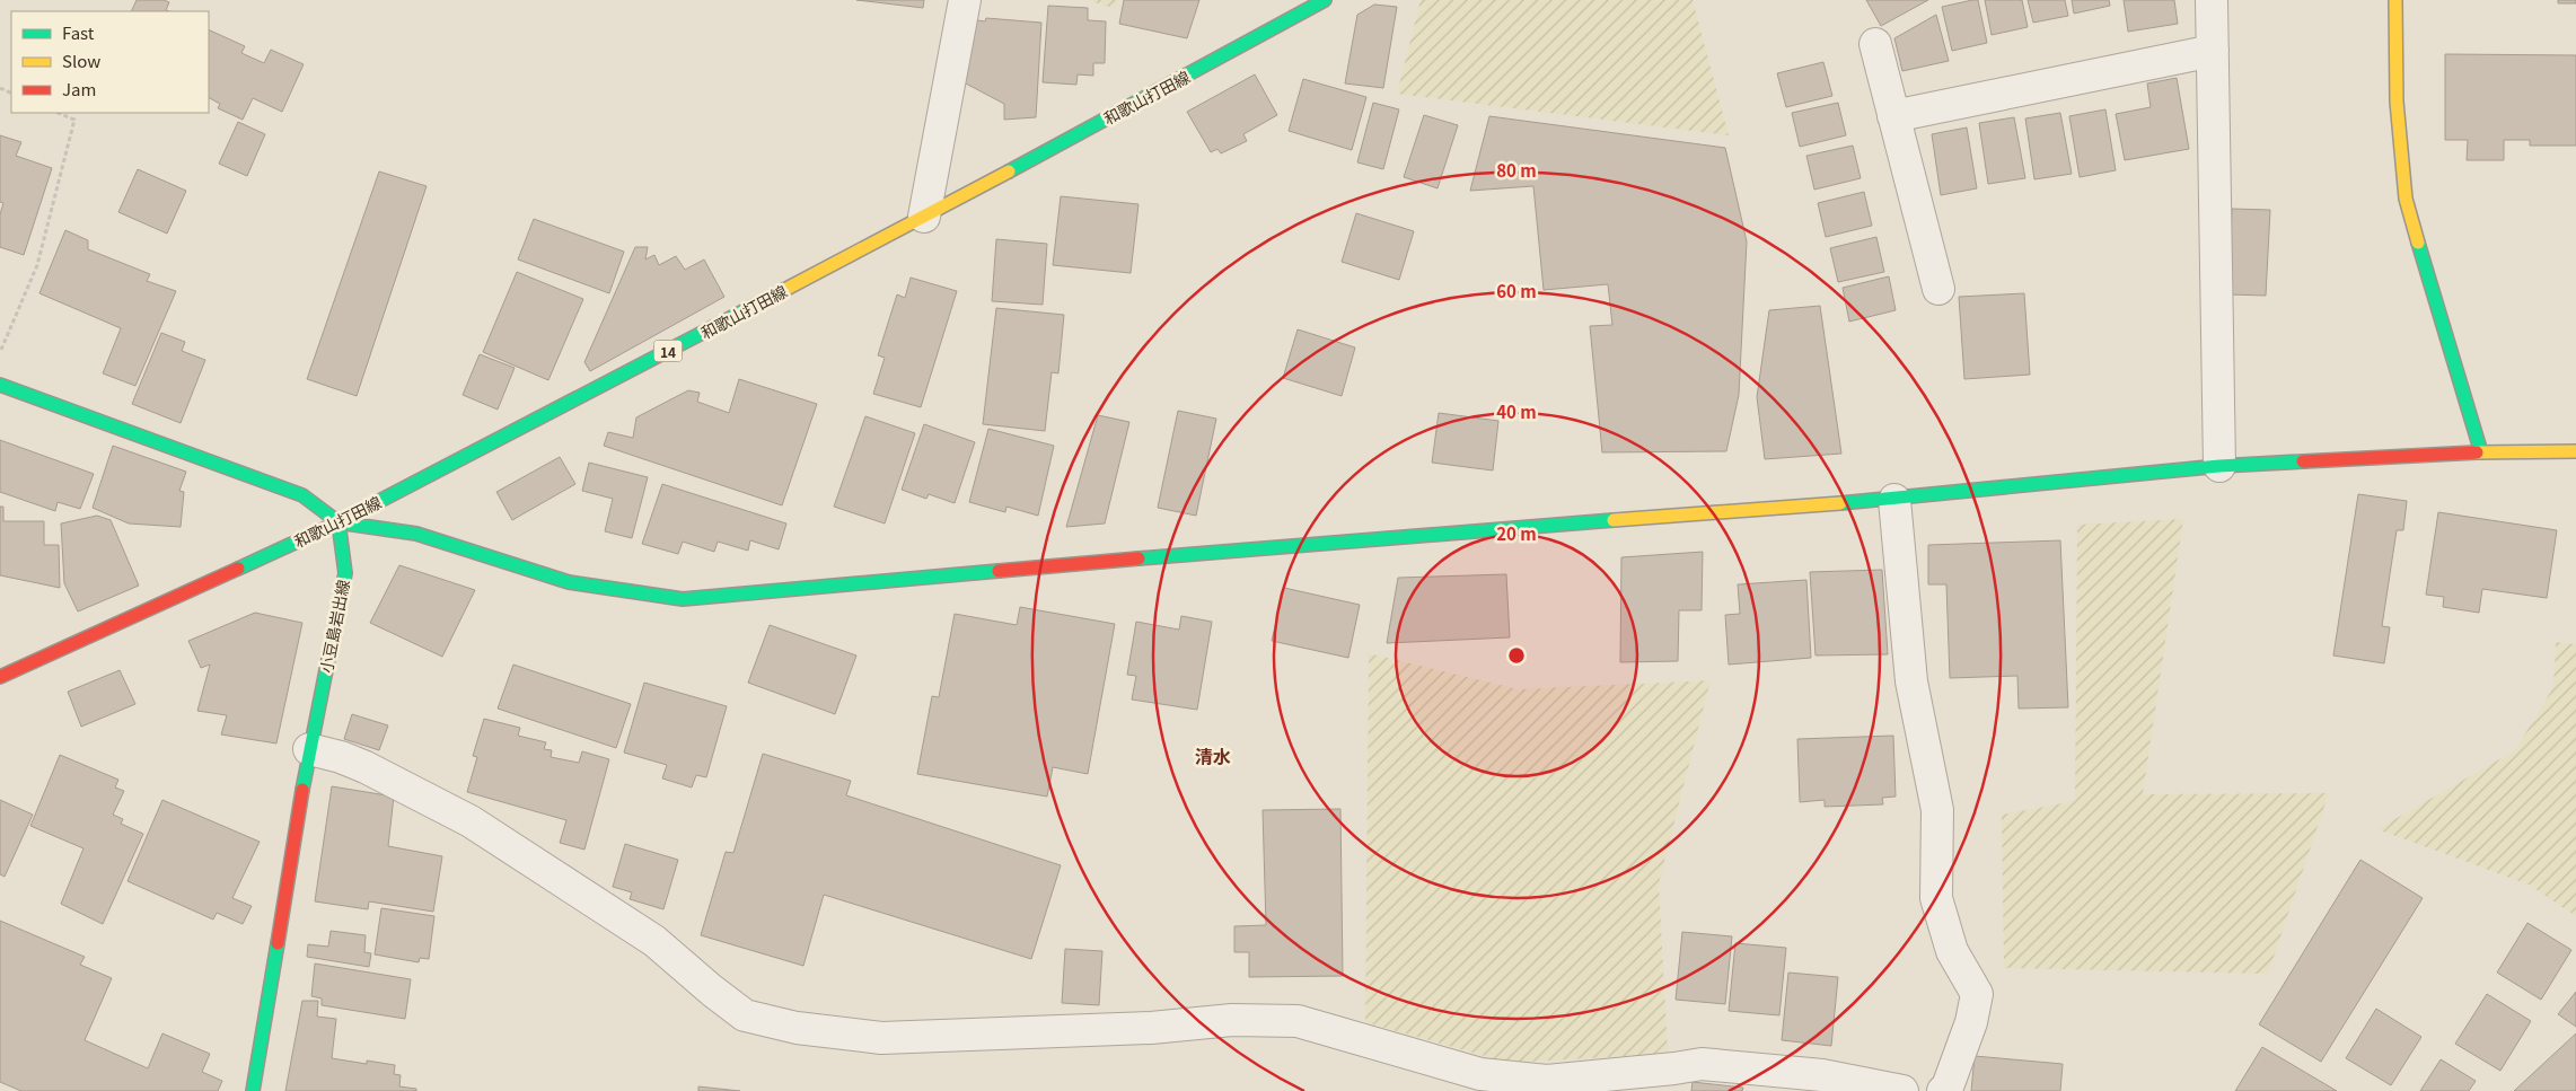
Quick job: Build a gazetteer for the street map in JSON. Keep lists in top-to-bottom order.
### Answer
{
  "streets": {
    "street": ["和歌山打田線", "14", "小豆島岩出線"]
  },
  "crossings": [
    ["和歌山打田線", "小豆島岩出線"]
  ],
  "districts": ["清水"],
  "legend": ["Fast", "Slow", "Jam"],
  "rings": [
    "80 m",
    "60 m",
    "40 m",
    "20 m"
  ]
}
